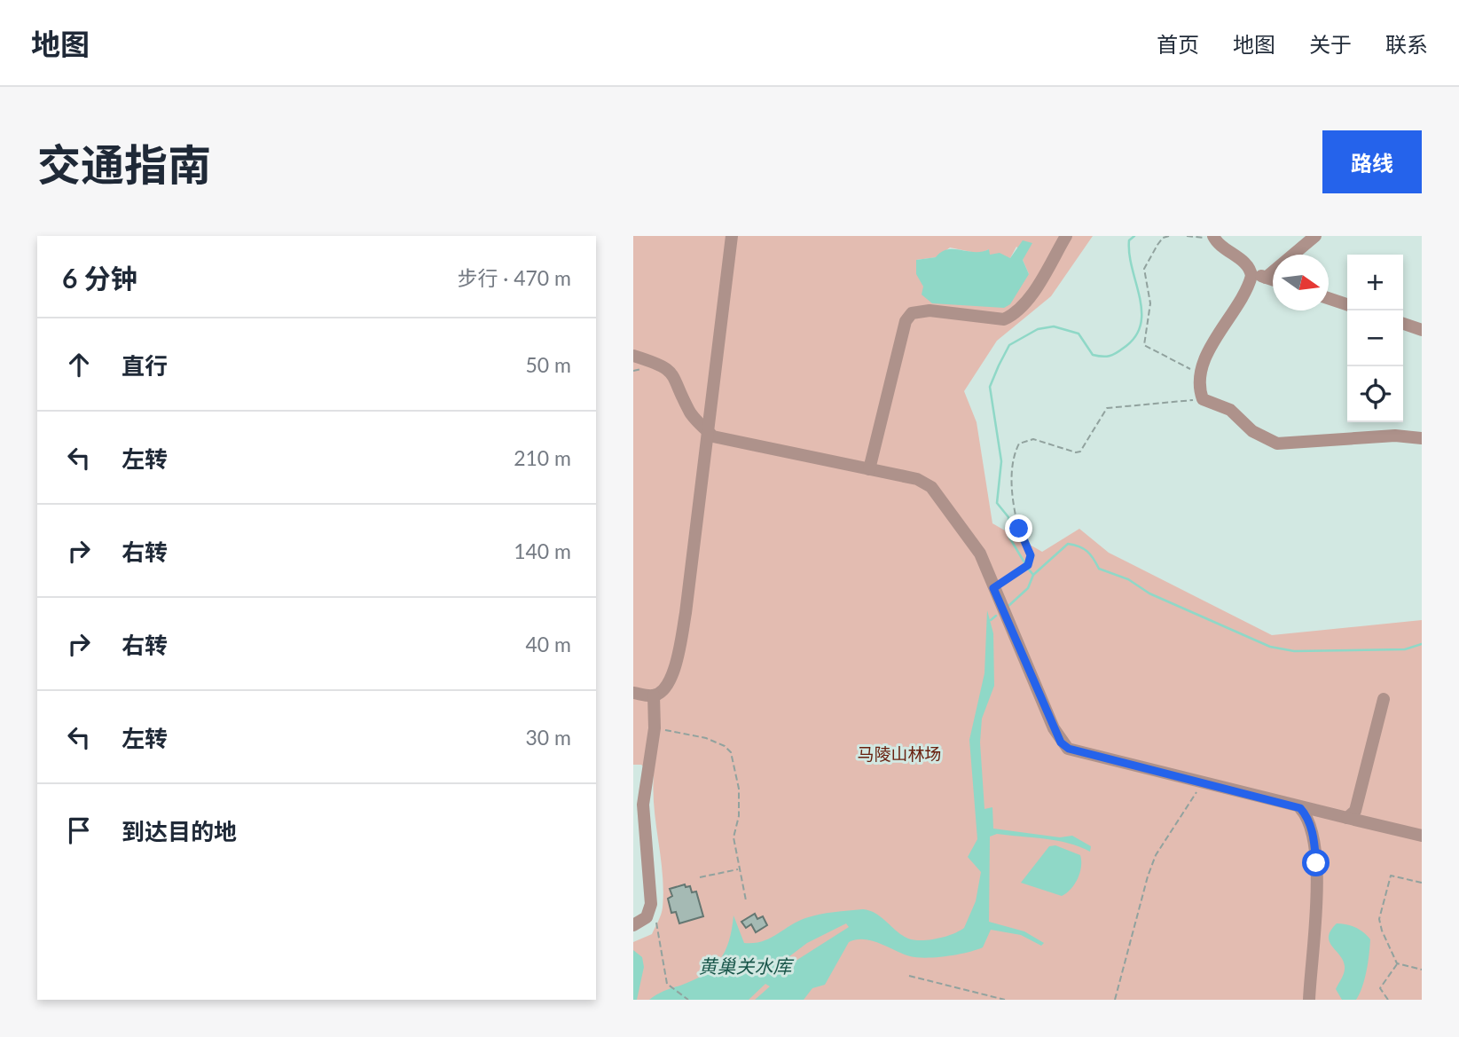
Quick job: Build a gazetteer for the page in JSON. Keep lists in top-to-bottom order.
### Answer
{
  "water": ["黄巢关水库"],
  "parks": ["马陵山林场"],
  "north": "right",
  "page": {
    "header": "地图",
    "nav": [
      "首页",
      "地图",
      "关于",
      "联系"
    ],
    "title": "交通指南",
    "buttons": "路线",
    "heading": ["6 分钟", "步行 · 470 m"],
    "map_buttons": ["+", "−"],
    "list": [
      ["直行", "50 m"],
      ["左转", "210 m"],
      ["右转", "140 m"],
      ["右转", "40 m"],
      ["左转", "30 m"],
      "到达目的地"
    ]
  }
}
